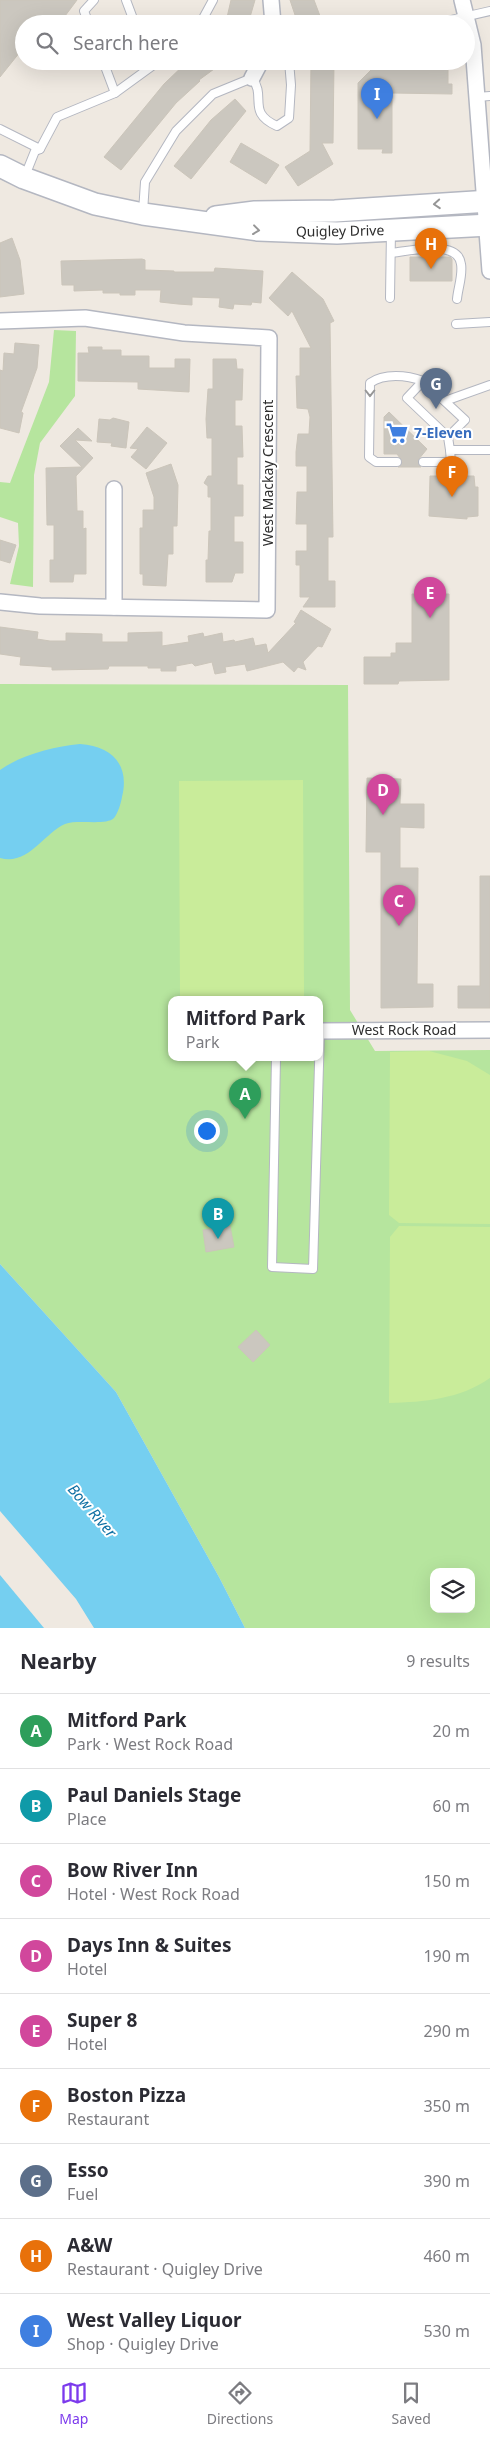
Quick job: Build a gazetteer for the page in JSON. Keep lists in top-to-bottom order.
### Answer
{
  "streets": {
    "street": ["Quigley Drive", "West Mackay Crescent", "West Rock Road"]
  },
  "water": ["Bow River"],
  "places": {
    "supermarket": ["7-Eleven"]
  },
  "page": {
    "search": "Search here",
    "pins": [
      "I",
      "H",
      "G",
      "F",
      "E",
      "D",
      "C",
      "A",
      "B"
    ],
    "popup": ["Mitford Park", "Park"],
    "heading": ["Nearby", "9 results"],
    "list": [
      {
        "mark": "A",
        "name": "Mitford Park",
        "note": "Park · West Rock Road",
        "value": "20 m"
      },
      {
        "mark": "B",
        "name": "Paul Daniels Stage",
        "note": "Place",
        "value": "60 m"
      },
      {
        "mark": "C",
        "name": "Bow River Inn",
        "note": "Hotel · West Rock Road",
        "value": "150 m"
      },
      {
        "mark": "D",
        "name": "Days Inn & Suites",
        "note": "Hotel",
        "value": "190 m"
      },
      {
        "mark": "E",
        "name": "Super 8",
        "note": "Hotel",
        "value": "290 m"
      },
      {
        "mark": "F",
        "name": "Boston Pizza",
        "note": "Restaurant",
        "value": "350 m"
      },
      {
        "mark": "G",
        "name": "Esso",
        "note": "Fuel",
        "value": "390 m"
      },
      {
        "mark": "H",
        "name": "A&W",
        "note": "Restaurant · Quigley Drive",
        "value": "460 m"
      },
      {
        "mark": "I",
        "name": "West Valley Liquor",
        "note": "Shop · Quigley Drive",
        "value": "530 m"
      }
    ],
    "nav": ["Map", "Directions", "Saved"]
  }
}
